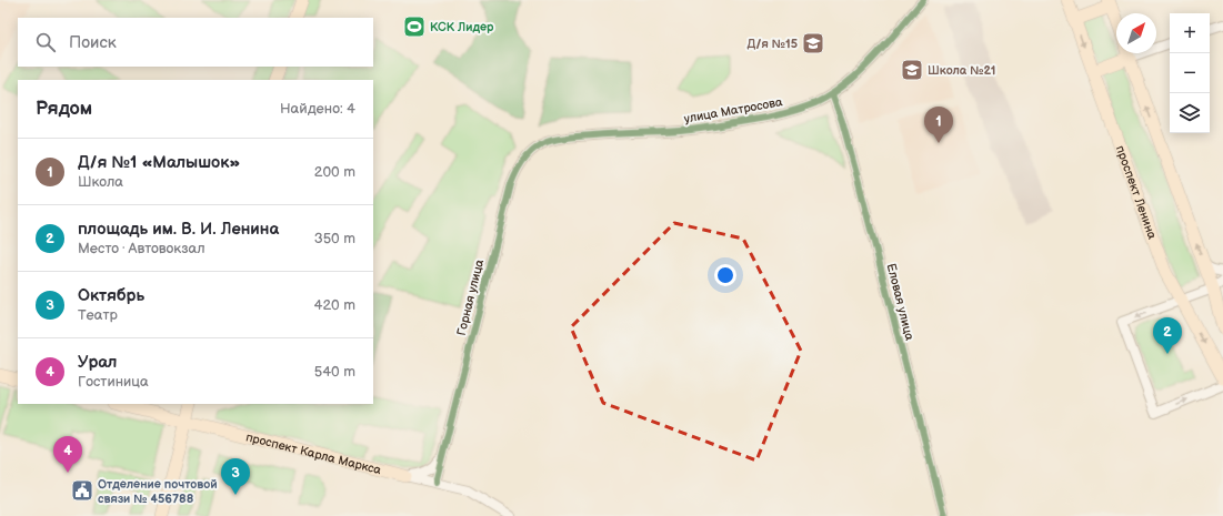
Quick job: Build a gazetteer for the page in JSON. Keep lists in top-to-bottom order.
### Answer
{
  "streets": {
    "street": [
      "улица Матросова",
      "проспект Ленина",
      "Горная улица",
      "Еловая улица",
      "проспект Карла Маркса"
    ]
  },
  "crossings": [
    ["улица Матросова", "Горная улица"],
    ["улица Матросова", "Еловая улица"],
    ["Горная улица", "проспект Карла Маркса"]
  ],
  "places": {
    "sports": ["КСК Лидер"],
    "school or university": ["Д/я №15", "Школа №21"],
    "public building": ["Отделение почтовой связи № 456788"]
  },
  "north": "top right",
  "page": {
    "map_buttons": ["+", "−"],
    "search": "Поиск",
    "heading": ["Рядом", "Найдено: 4"],
    "pins": [
      "1",
      "2",
      "4",
      "3"
    ],
    "list": [
      {
        "mark": "1",
        "name": "Д/я №1 «Малышок»",
        "note": "Школа",
        "value": "200 m"
      },
      {
        "mark": "2",
        "name": "площадь им. В. И. Ленина",
        "note": "Место · Автовокзал",
        "value": "350 m"
      },
      {
        "mark": "3",
        "name": "Октябрь",
        "note": "Театр",
        "value": "420 m"
      },
      {
        "mark": "4",
        "name": "Урал",
        "note": "Гостиница",
        "value": "540 m"
      }
    ]
  }
}
